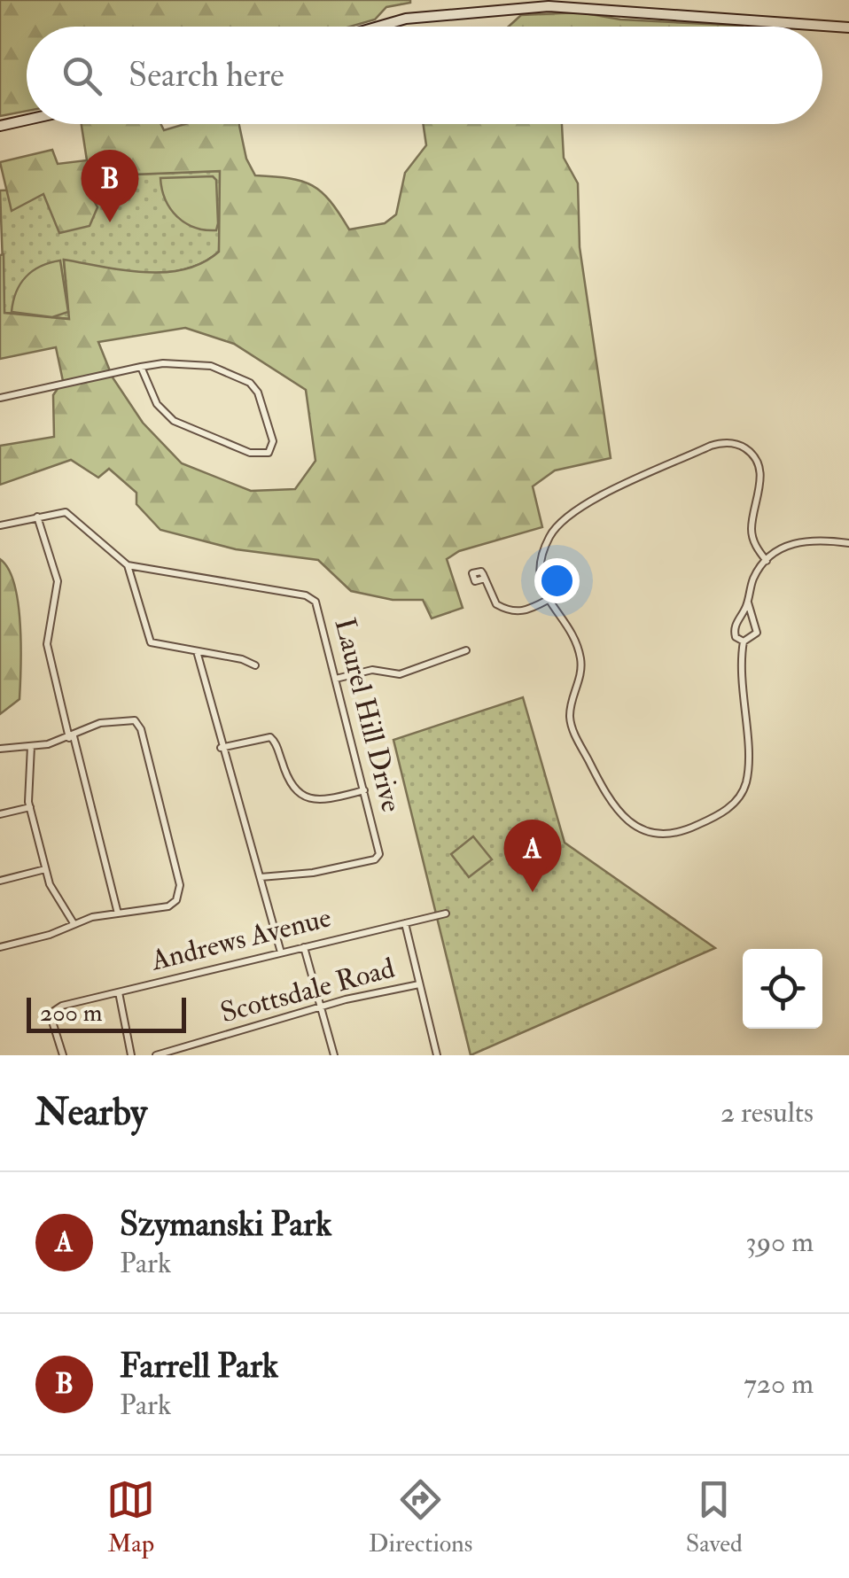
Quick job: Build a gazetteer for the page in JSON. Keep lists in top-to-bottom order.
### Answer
{
  "streets": {
    "street": ["Laurel Hill Drive", "Andrews Avenue", "Scottsdale Road"]
  },
  "scale_bar": "200 m",
  "page": {
    "search": "Search here",
    "pins": ["B", "A"],
    "scale": "200 m",
    "heading": ["Nearby", "2 results"],
    "list": [
      {
        "mark": "A",
        "name": "Szymanski Park",
        "note": "Park",
        "value": "390 m"
      },
      {
        "mark": "B",
        "name": "Farrell Park",
        "note": "Park",
        "value": "720 m"
      }
    ],
    "nav": ["Map", "Directions", "Saved"]
  }
}
